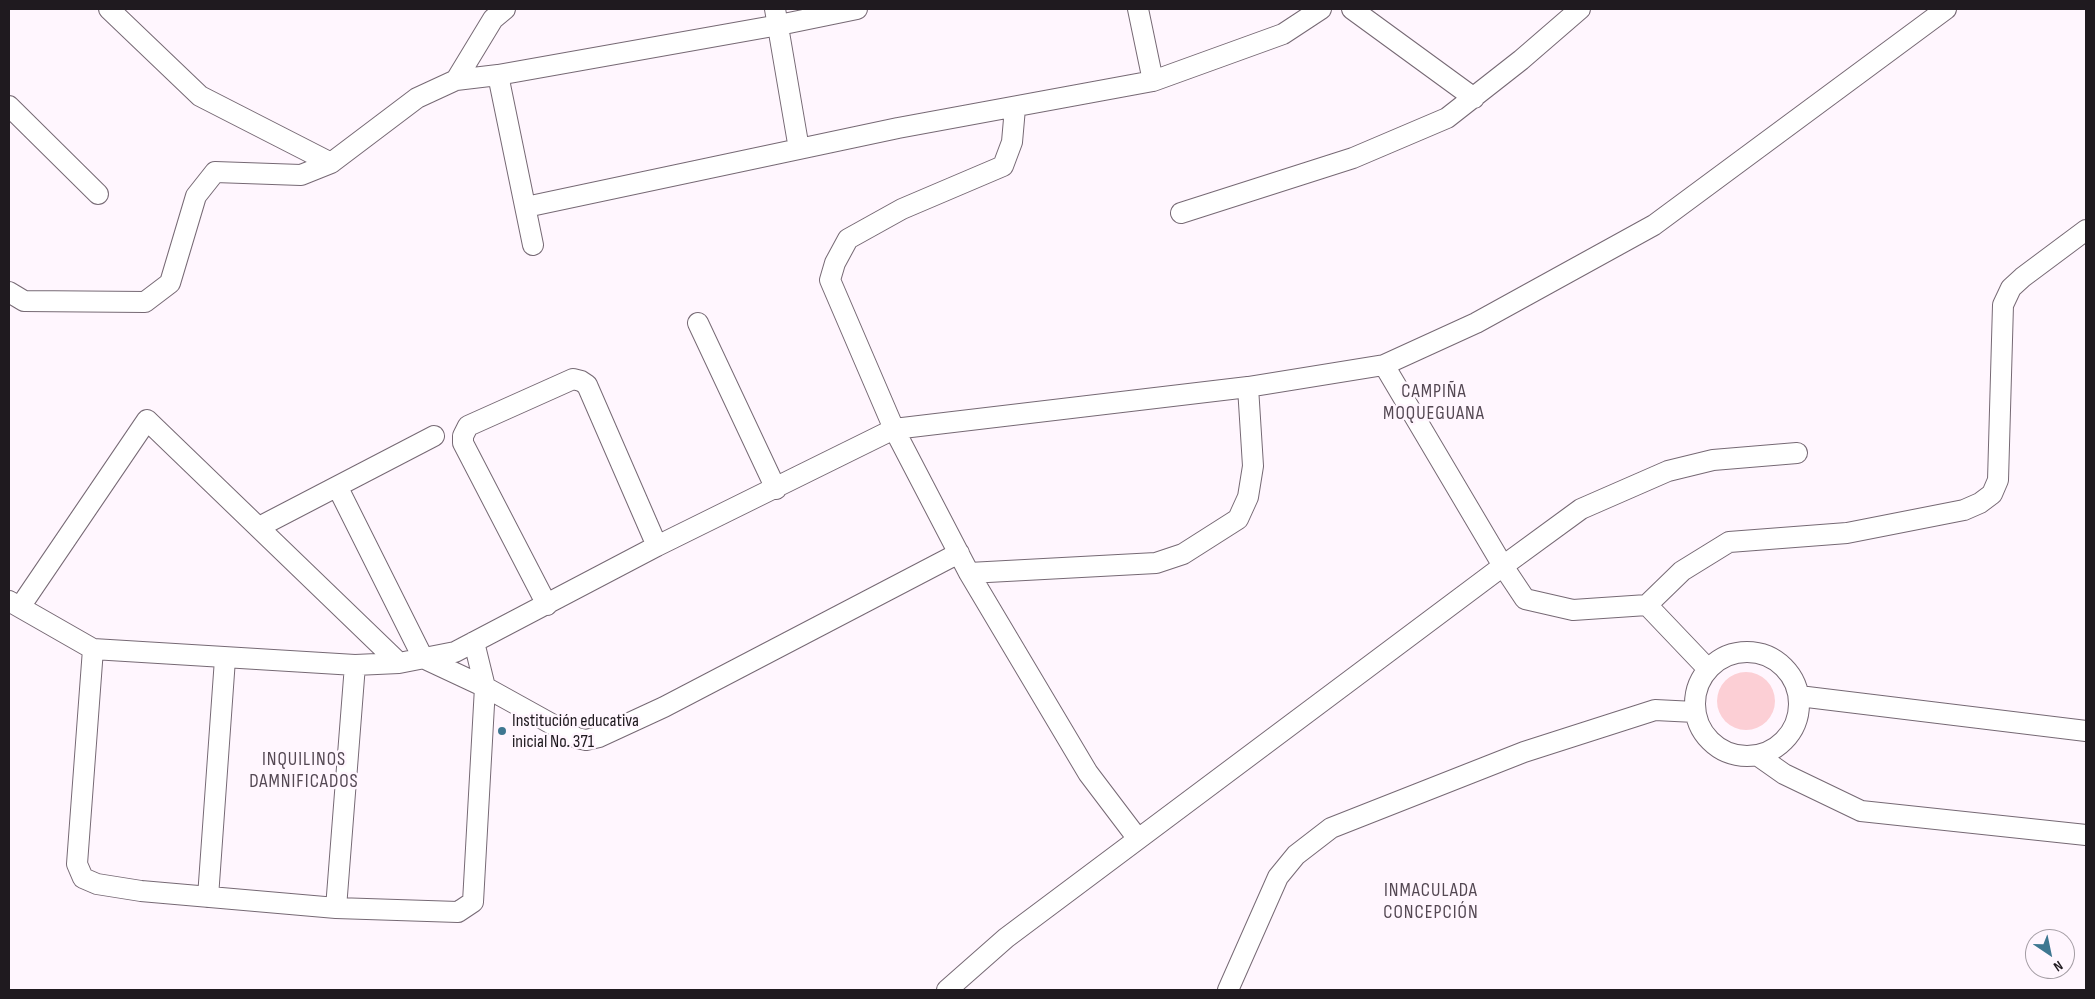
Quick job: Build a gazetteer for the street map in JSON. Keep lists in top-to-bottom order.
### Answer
{
  "districts": ["CAMPIÑA MOQUEGUANA", "INQUILINOS DAMNIFICADOS", "INMACULADA CONCEPCIÓN"],
  "places": ["Institución educativa inicial No. 371"],
  "north": "bottom right"
}
